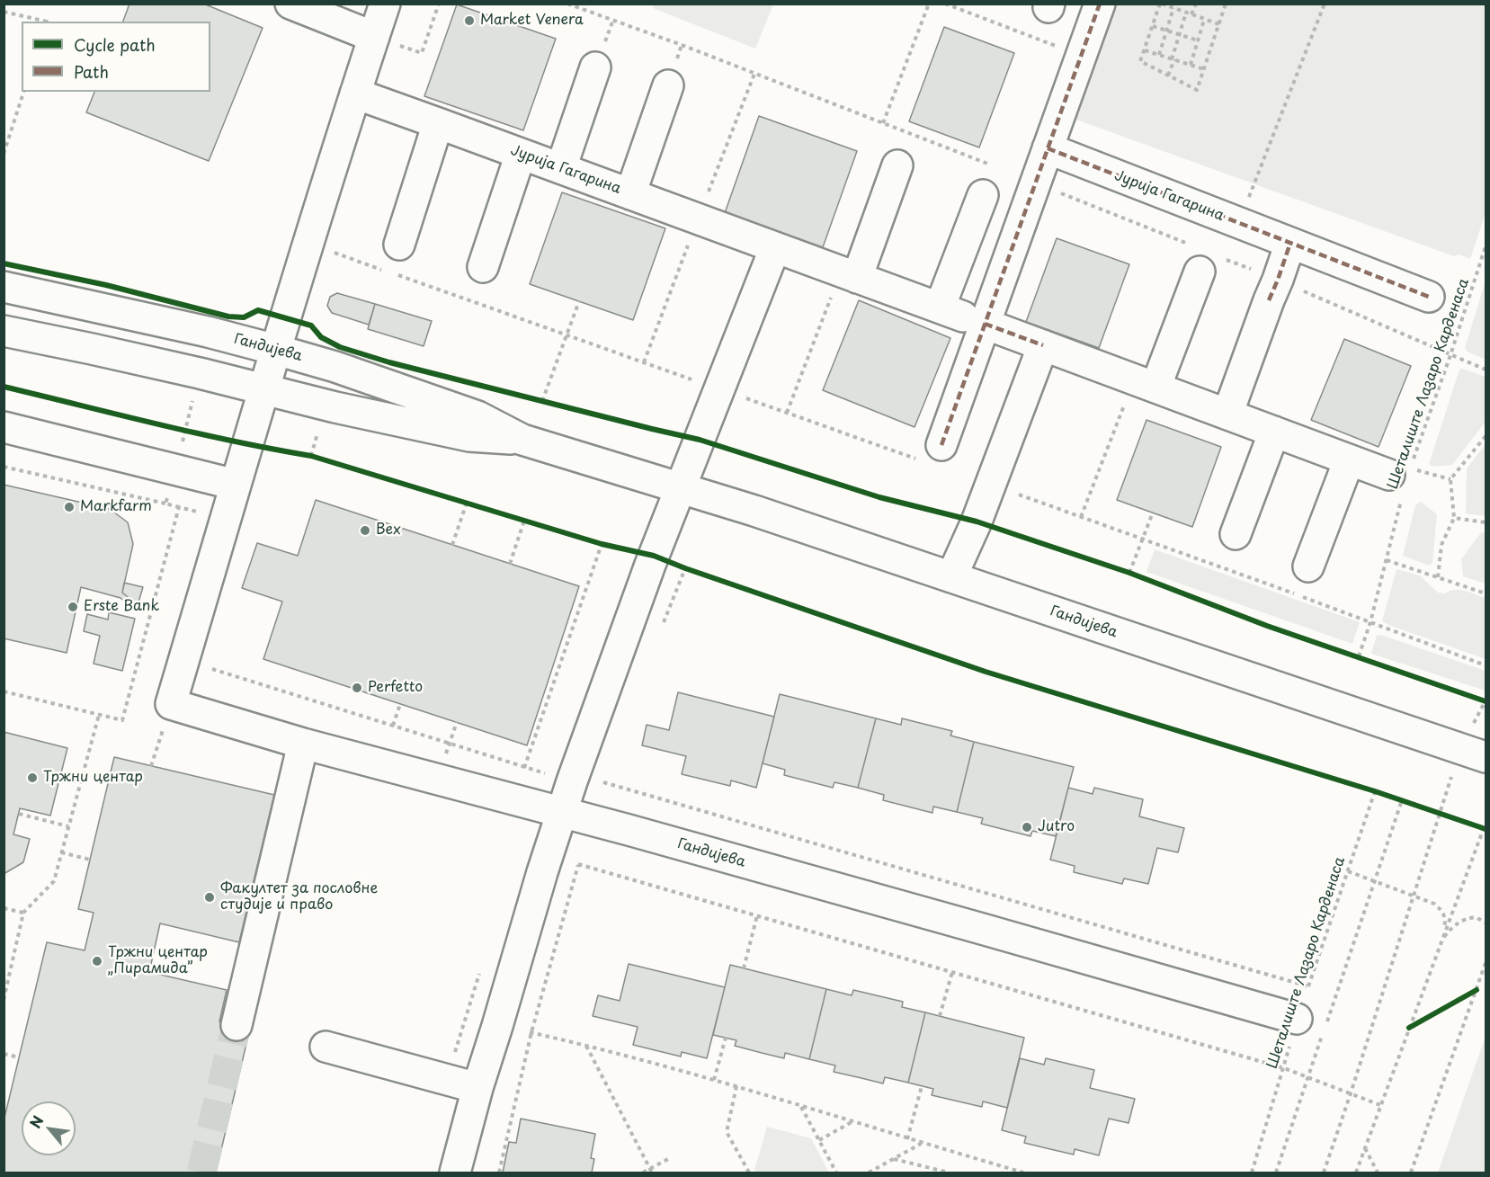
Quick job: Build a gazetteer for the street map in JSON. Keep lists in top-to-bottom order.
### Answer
{
  "streets": {
    "street": ["Јурија Гагарина", "Гандијева"],
    "path": ["Шеталиште Лазаро Карденаса"]
  },
  "crossings": [
    ["Јурија Гагарина", "Шеталиште Лазаро Карденаса"],
    ["Гандијева", "Шеталиште Лазаро Карденаса"]
  ],
  "places": [
    "Market Venera",
    "Markfarm",
    "Bex",
    "Erste Bank",
    "Perfetto",
    "Тржни центар",
    "Jutro",
    "Факултет за пословне студије и право",
    "Тржни центар „Пирамида”"
  ],
  "legend": ["Cycle path", "Path"],
  "north": "top left"
}
